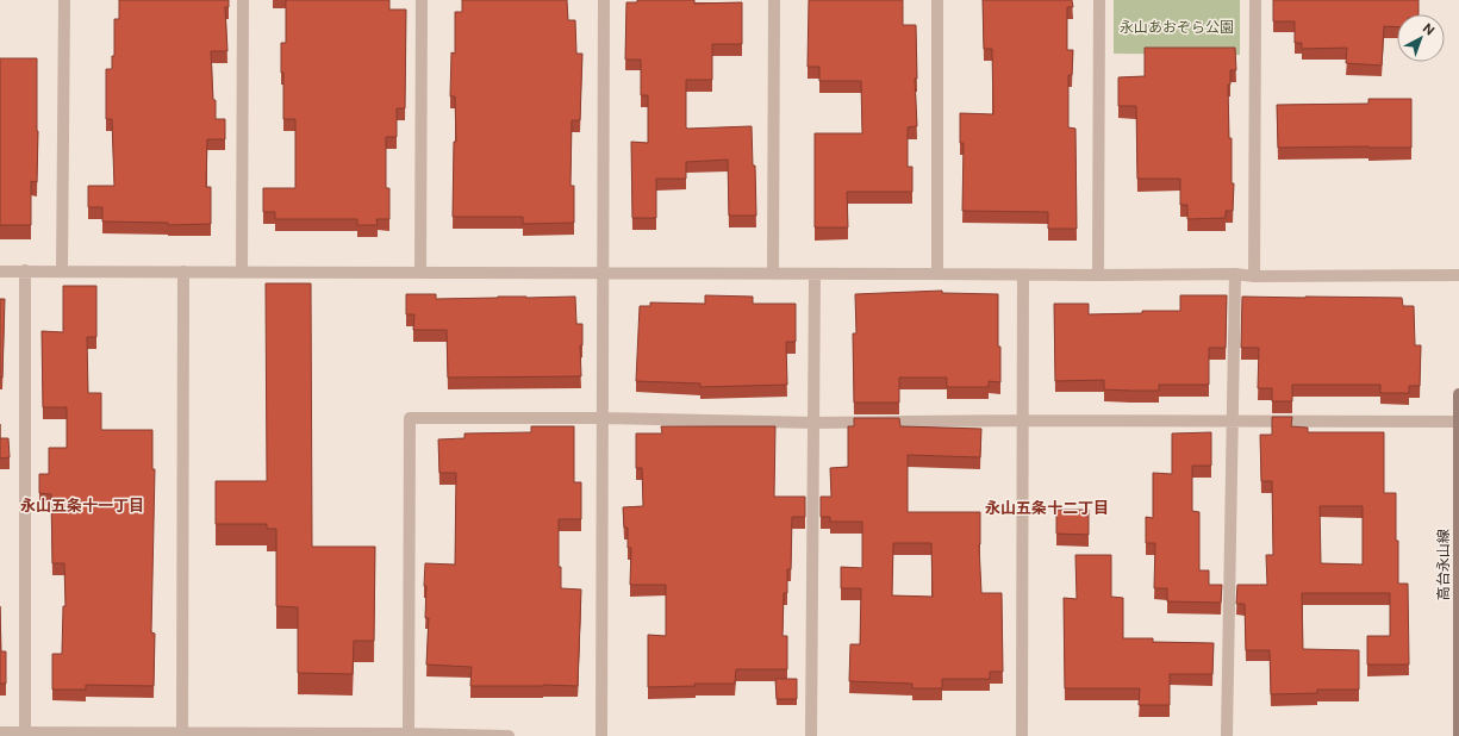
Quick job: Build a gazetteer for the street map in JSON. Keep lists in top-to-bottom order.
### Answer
{
  "streets": {
    "street": ["高台永山線"]
  },
  "districts": ["永山五条十一丁目", "永山五条十二丁目"],
  "parks": ["永山あおぞら公園"],
  "north": "top right"
}
